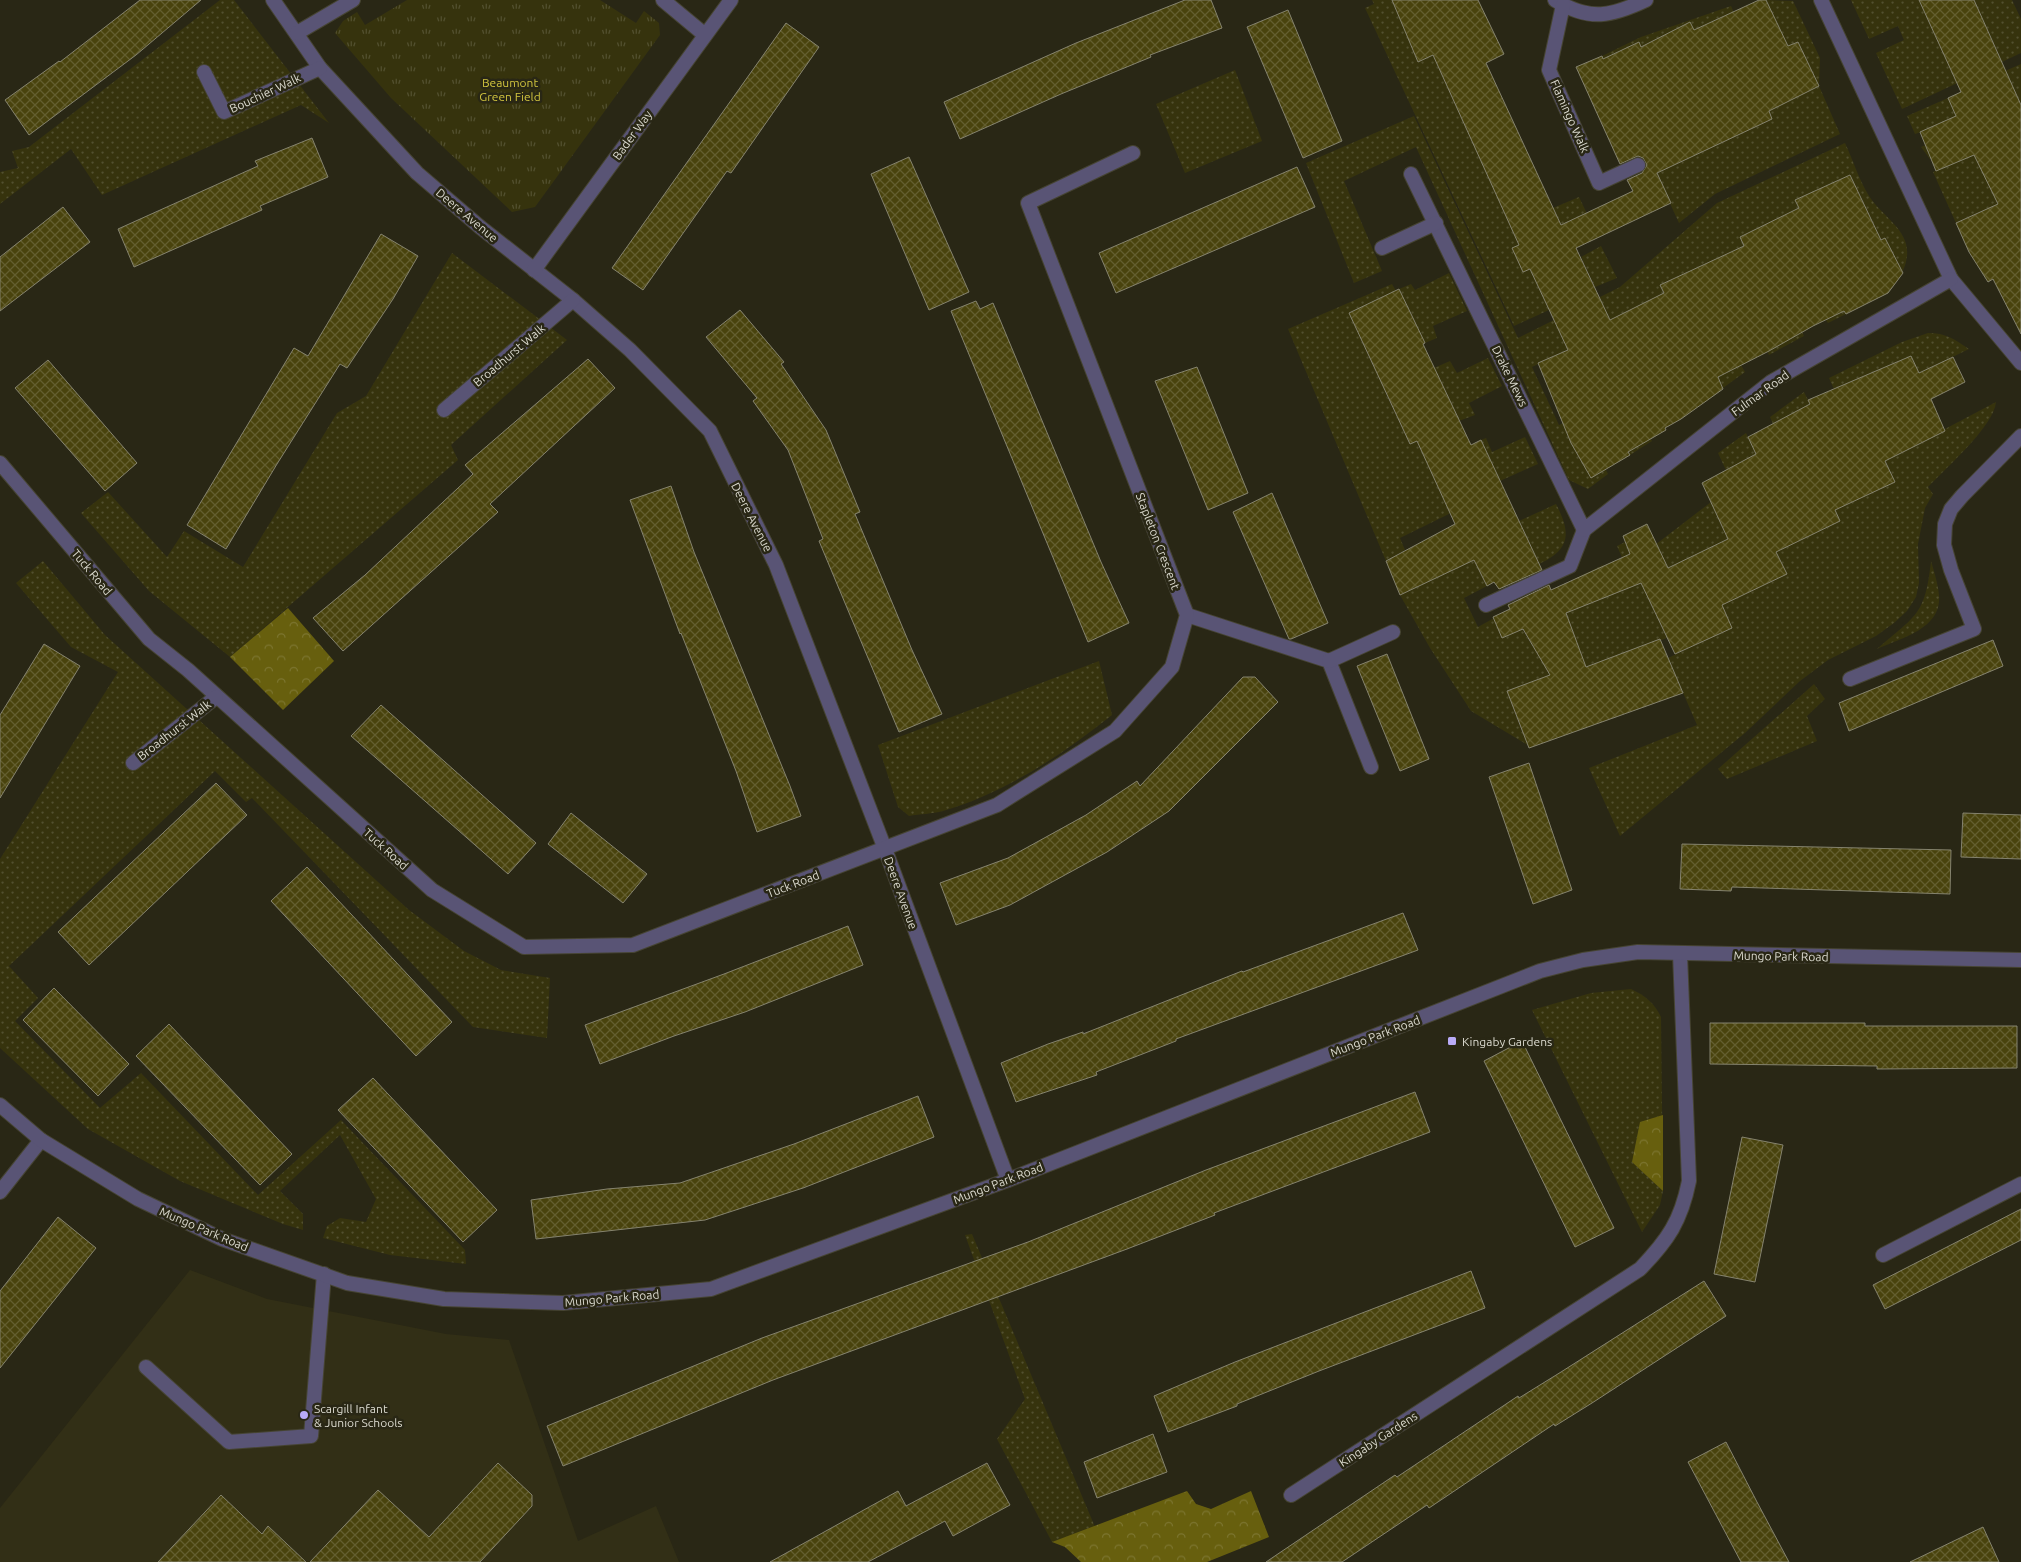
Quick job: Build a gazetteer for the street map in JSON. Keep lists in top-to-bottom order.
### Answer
{
  "streets": {
    "street": [
      "Bouchier Walk",
      "Flamingo Walk",
      "Bader Way",
      "Deere Avenue",
      "Broadhurst Walk",
      "Drake Mews",
      "Fulmar Road",
      "Stapleton Crescent",
      "Tuck Road",
      "Mungo Park Road",
      "Kingaby Gardens"
    ]
  },
  "crossings": [
    ["Bouchier Walk", "Deere Avenue"],
    ["Bader Way", "Deere Avenue"],
    ["Deere Avenue", "Broadhurst Walk"],
    ["Deere Avenue", "Tuck Road"],
    ["Deere Avenue", "Mungo Park Road"],
    ["Broadhurst Walk", "Tuck Road"],
    ["Drake Mews", "Fulmar Road"],
    ["Mungo Park Road", "Kingaby Gardens"]
  ],
  "parks": ["Beaumont Green Field"],
  "places": {
    "transit": ["Kingaby Gardens"],
    "other": ["Scargill Infant & Junior Schools"]
  }
}
